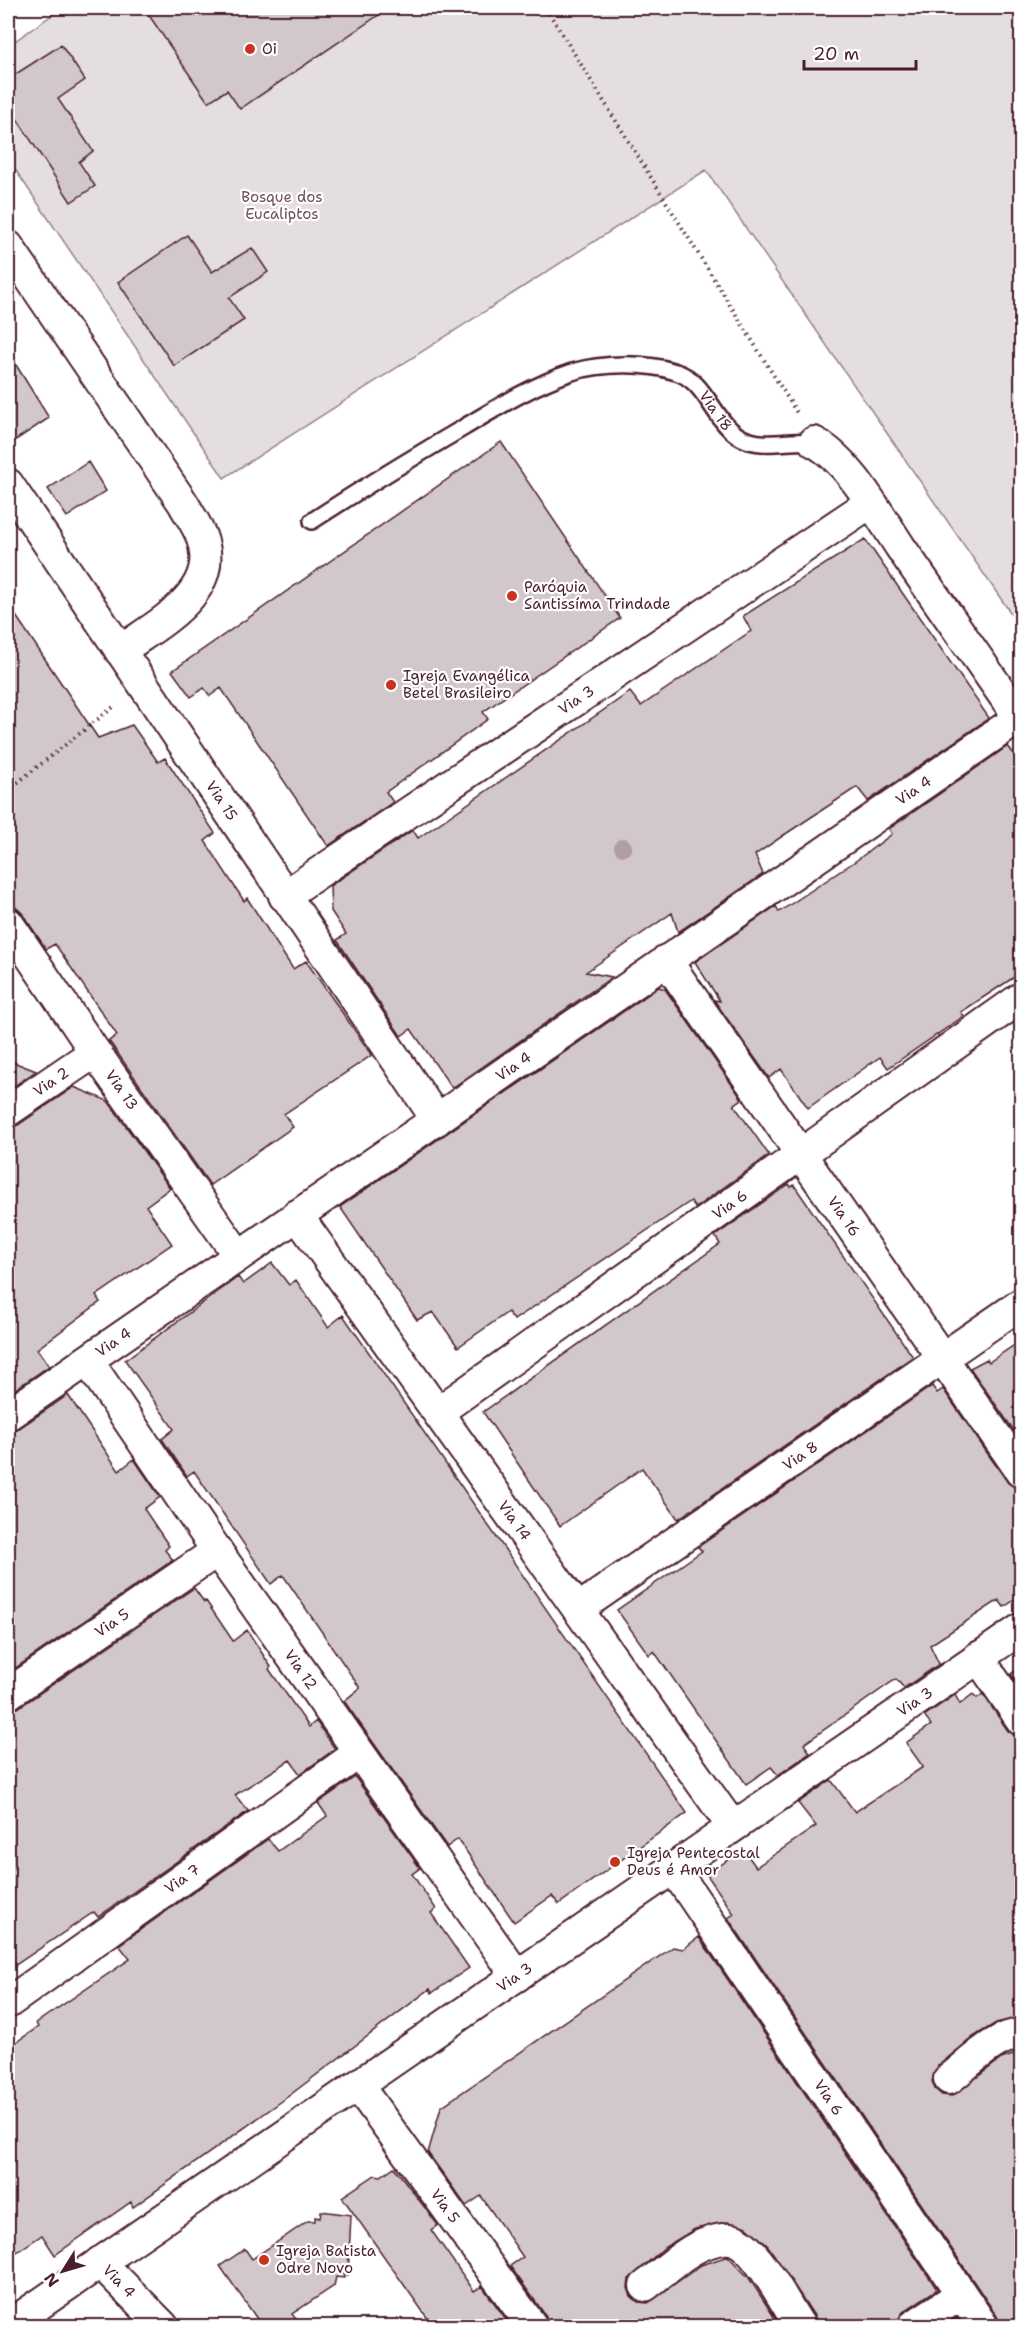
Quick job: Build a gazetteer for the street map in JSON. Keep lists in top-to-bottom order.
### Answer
{
  "streets": {
    "street": [
      "Via 3",
      "Via 4",
      "Via 15",
      "Via 2",
      "Via 13",
      "Via 6",
      "Via 16",
      "Via 8",
      "Via 14",
      "Via 5",
      "Via 12",
      "Via 7"
    ],
    "lane": ["Via 18"]
  },
  "crossings": [
    ["Via 3", "Via 4"],
    ["Via 3", "Via 15"],
    ["Via 3", "Via 6"],
    ["Via 3", "Via 14"],
    ["Via 3", "Via 5"],
    ["Via 3", "Via 12"],
    ["Via 4", "Via 15"],
    ["Via 4", "Via 13"],
    ["Via 4", "Via 16"],
    ["Via 4", "Via 14"],
    ["Via 4", "Via 12"],
    ["Via 2", "Via 13"],
    ["Via 6", "Via 16"],
    ["Via 6", "Via 14"],
    ["Via 16", "Via 8"],
    ["Via 8", "Via 14"],
    ["Via 5", "Via 12"],
    ["Via 12", "Via 7"]
  ],
  "parks": ["Bosque dos Eucaliptos"],
  "places": [
    "Oi",
    "Paróquia Santissíma Trindade",
    "Igreja Evangélica Betel Brasileiro",
    "Igreja Pentecostal Deus é Amor",
    "Igreja Batista Odre Novo"
  ],
  "scale_bar": "20 m",
  "north": "bottom left"
}
